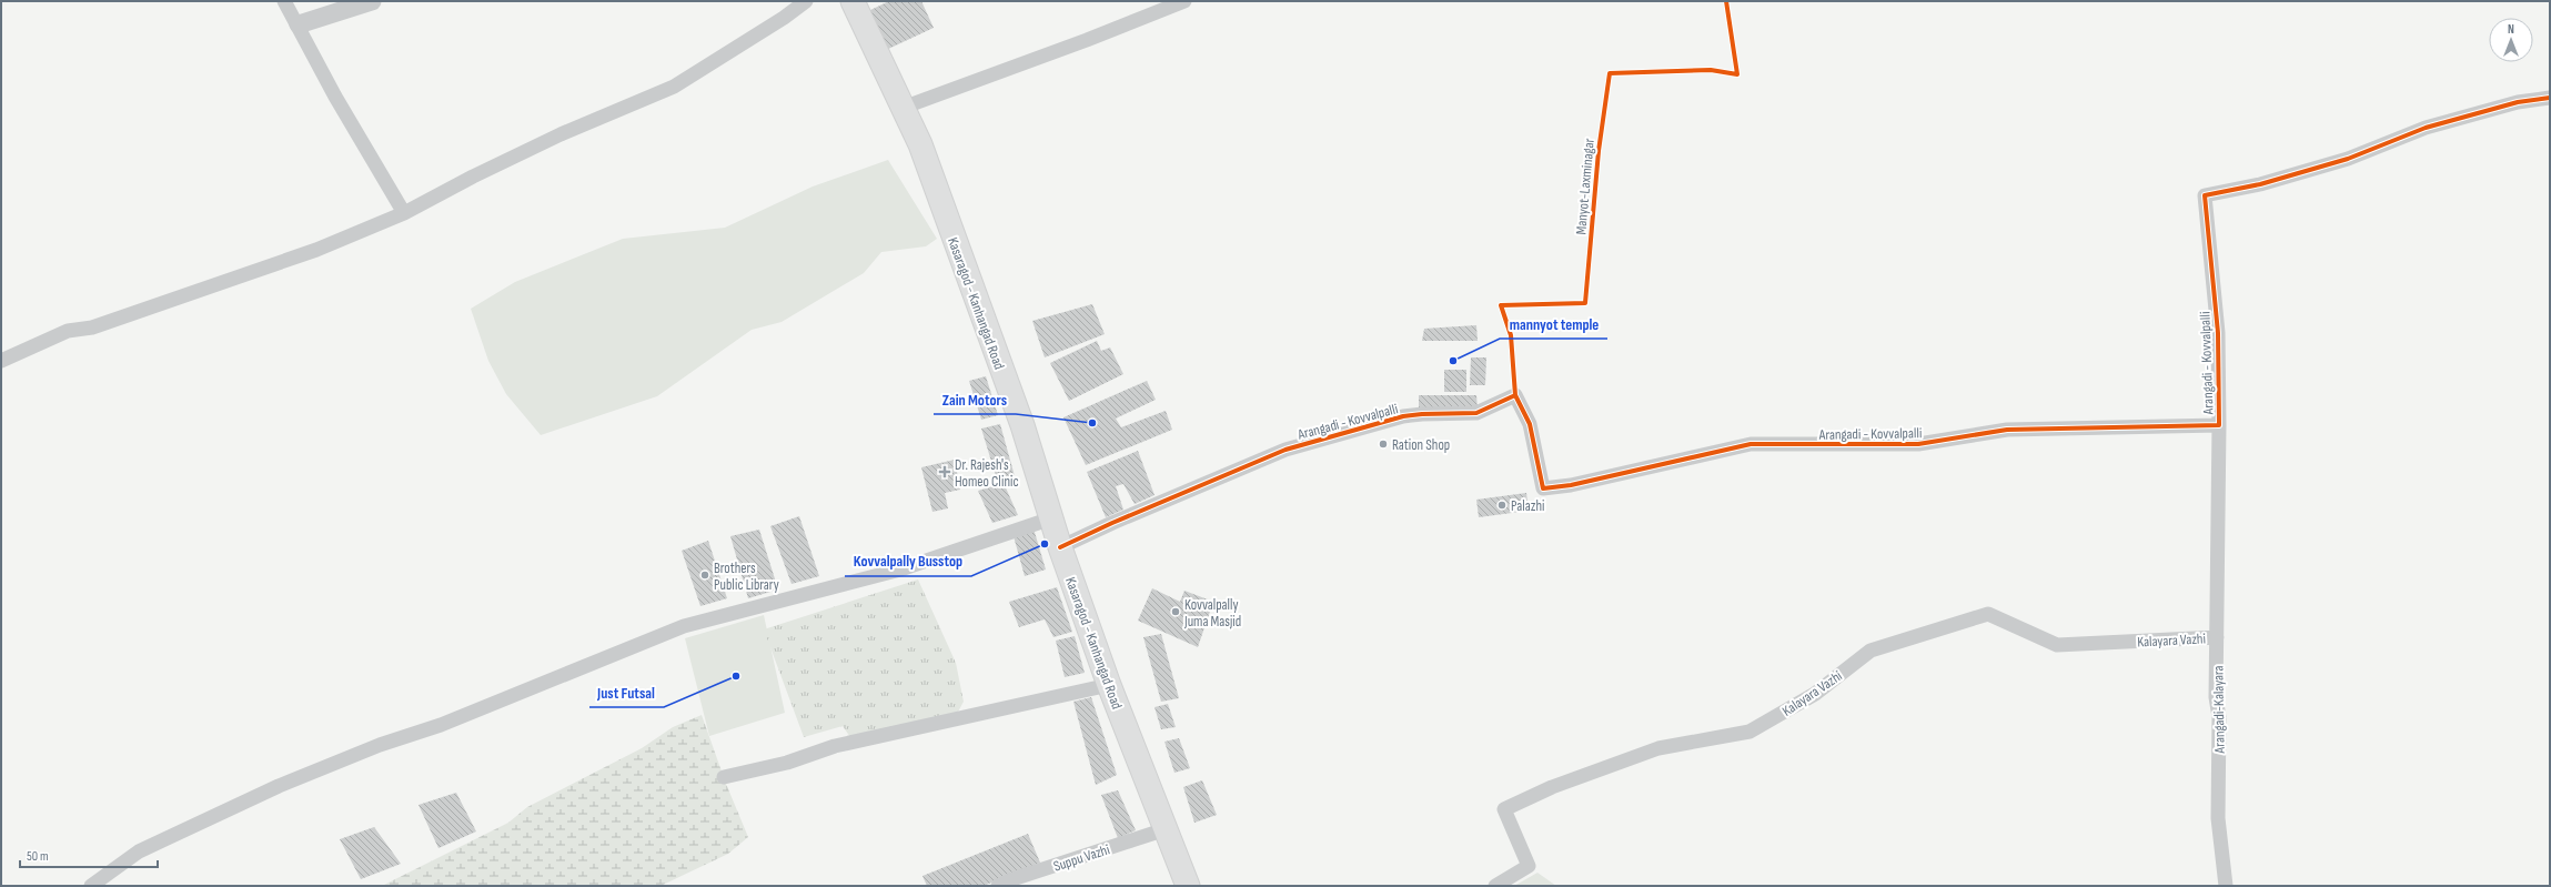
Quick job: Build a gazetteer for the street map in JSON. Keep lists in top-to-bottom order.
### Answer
{
  "streets": {
    "main road": ["Kasaragod - Kanhangad Road"],
    "street": [
      "Arangadi - Kovvalpalli",
      "Kalayara Vazhi",
      "Arangadi-Kalayara",
      "Suppu Vazhi"
    ],
    "cycle path": ["Manyot-Laxminagar"]
  },
  "crossings": [
    ["Kasaragod - Kanhangad Road", "Arangadi - Kovvalpalli"],
    ["Kasaragod - Kanhangad Road", "Suppu Vazhi"],
    ["Arangadi - Kovvalpalli", "Arangadi-Kalayara"],
    ["Kalayara Vazhi", "Arangadi-Kalayara"]
  ],
  "places": {
    "other": [
      "mannyot temple",
      "Zain Motors",
      "Ration Shop",
      "Palazhi",
      "Kovvalpally Busstop",
      "Brothers Public Library",
      "Kovvalpally Juma Masjid",
      "Just Futsal"
    ],
    "health": ["Dr. Rajesh's Homeo Clinic"]
  },
  "scale_bar": "50 m",
  "north": "top"
}
